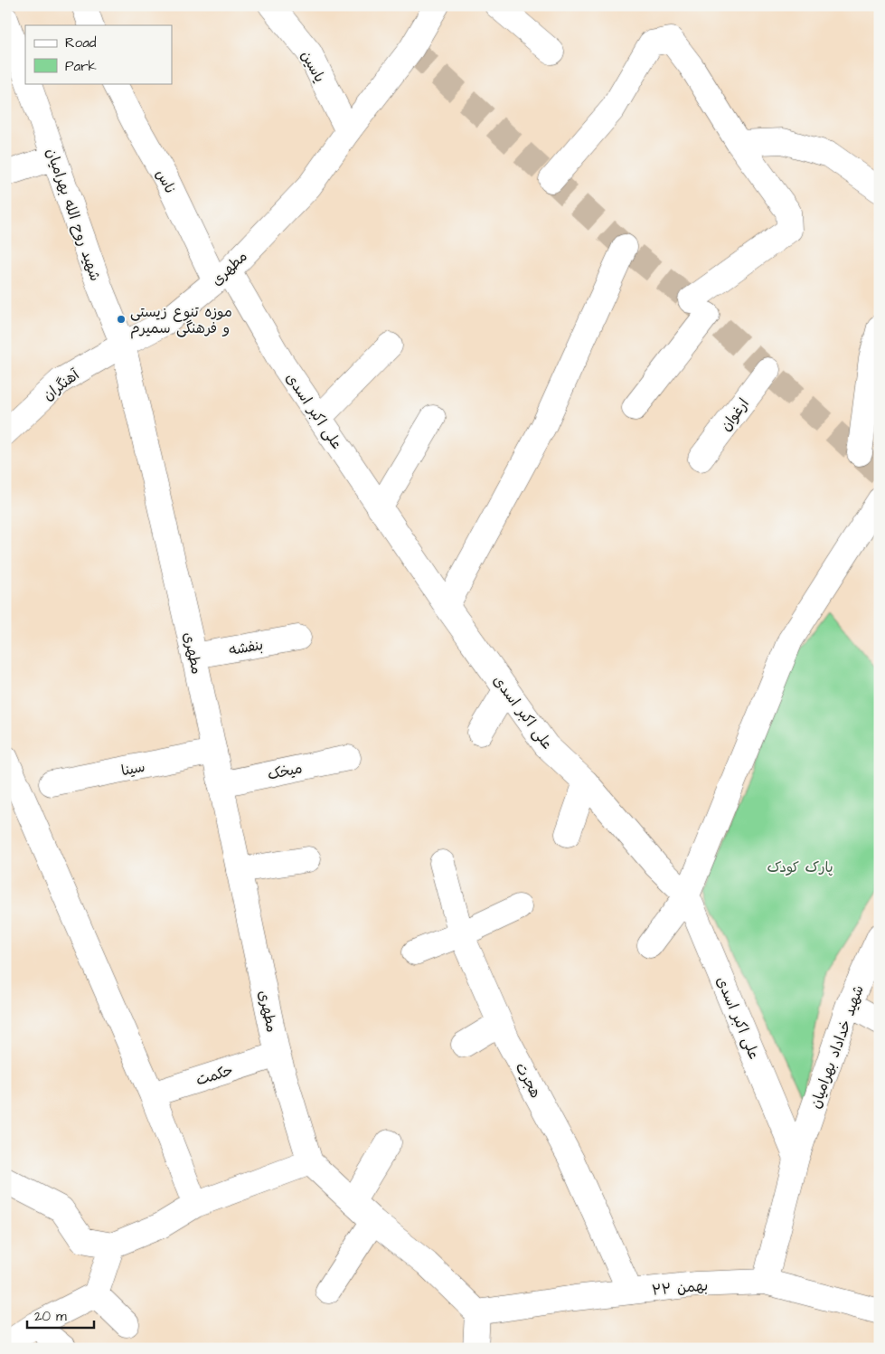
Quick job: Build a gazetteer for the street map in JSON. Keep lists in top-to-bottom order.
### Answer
{
  "streets": {
    "street": [
      "یاسین",
      "ناس",
      "شهید روح الله بهرامیان",
      "مطهری",
      "آهنگران",
      "علی اکبر اسدی",
      "ارغوان",
      "بنفشه",
      "سینا",
      "میخک",
      "شهید خداداد بهرامیان",
      "حکمت",
      "هجرت",
      "۲۲ بهمن"
    ]
  },
  "crossings": [
    ["یاسین", "مطهری"],
    ["ناس", "مطهری"],
    ["ناس", "علی اکبر اسدی"],
    ["شهید روح الله بهرامیان", "مطهری"],
    ["شهید روح الله بهرامیان", "آهنگران"],
    ["مطهری", "آهنگران"],
    ["مطهری", "علی اکبر اسدی"],
    ["مطهری", "بنفشه"],
    ["مطهری", "سینا"],
    ["مطهری", "میخک"],
    ["مطهری", "حکمت"],
    ["علی اکبر اسدی", "شهید خداداد بهرامیان"],
    ["شهید خداداد بهرامیان", "۲۲ بهمن"],
    ["هجرت", "۲۲ بهمن"]
  ],
  "parks": ["پارک کودک"],
  "places": ["موزه تنوع زیستی و فرهنگی سمیرم"],
  "legend": ["Road", "Park"],
  "scale_bar": "20 m"
}
